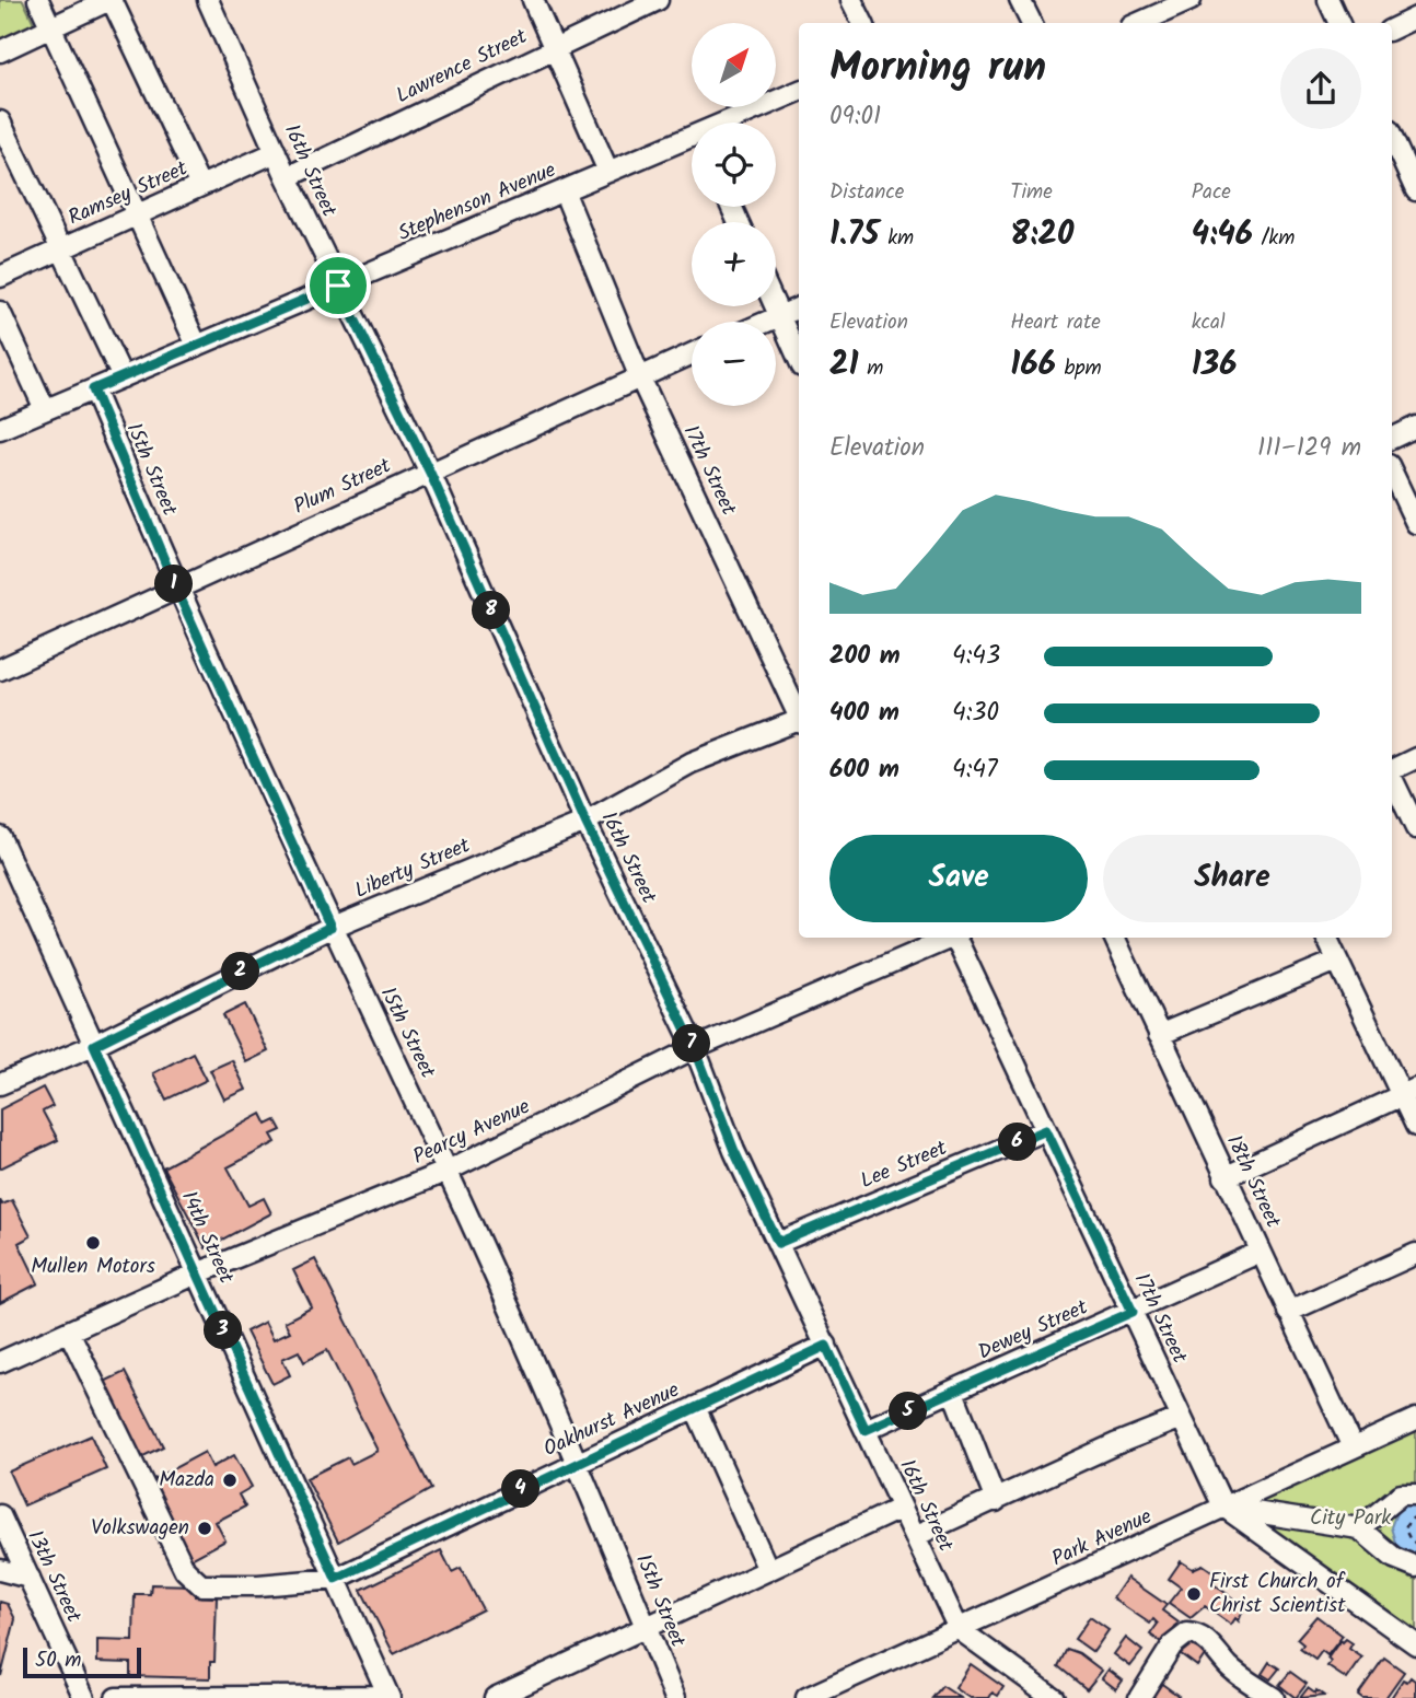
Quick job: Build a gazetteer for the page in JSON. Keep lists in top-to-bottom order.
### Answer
{
  "streets": {
    "street": [
      "Lawrence Street",
      "16th Street",
      "Ramsey Street",
      "Stephenson Avenue",
      "15th Street",
      "17th Street",
      "Plum Street",
      "Liberty Street",
      "Pearcy Avenue",
      "Lee Street",
      "18th Street",
      "14th Street",
      "Dewey Street",
      "Oakhurst Avenue",
      "Park Avenue",
      "13th Street"
    ]
  },
  "crossings": [
    ["Lawrence Street", "16th Street"],
    ["16th Street", "Ramsey Street"],
    ["16th Street", "Stephenson Avenue"],
    ["16th Street", "Plum Street"],
    ["16th Street", "Liberty Street"],
    ["16th Street", "Pearcy Avenue"],
    ["16th Street", "Lee Street"],
    ["16th Street", "Dewey Street"],
    ["16th Street", "Oakhurst Avenue"],
    ["16th Street", "Park Avenue"],
    ["Stephenson Avenue", "15th Street"],
    ["Stephenson Avenue", "17th Street"],
    ["15th Street", "Plum Street"],
    ["15th Street", "Liberty Street"],
    ["15th Street", "Pearcy Avenue"],
    ["15th Street", "Oakhurst Avenue"],
    ["17th Street", "Plum Street"],
    ["17th Street", "Lee Street"],
    ["17th Street", "Dewey Street"],
    ["17th Street", "Park Avenue"],
    ["Liberty Street", "14th Street"],
    ["Pearcy Avenue", "14th Street"],
    ["18th Street", "Dewey Street"],
    ["18th Street", "Park Avenue"],
    ["14th Street", "Oakhurst Avenue"]
  ],
  "parks": ["City Park"],
  "places": [
    "Mullen Motors",
    "Mazda",
    "Volkswagen",
    "First Church of Christ Scientist"
  ],
  "scale_bar": "50 m",
  "north": "top right",
  "page": {
    "map_buttons": ["+", "−"],
    "heading": ["Morning run", "09:01"],
    "stats": [
      ["Distance", "1.75 km"],
      ["Time", "8:20"],
      ["Pace", "4:46 /km"],
      ["Elevation", "21 m"],
      ["Heart rate", "166 bpm"],
      ["kcal", "136"]
    ],
    "chart": ["Elevation", "111–129 m"],
    "pins": [
      "1",
      "8",
      "2",
      "7",
      "6",
      "3",
      "5",
      "4"
    ],
    "list": [
      {
        "name": "200 m",
        "note": "4:43"
      },
      {
        "name": "400 m",
        "note": "4:30"
      },
      {
        "name": "600 m",
        "note": "4:47"
      }
    ],
    "buttons": ["Save", "Share"],
    "scale": "50 m"
  }
}
